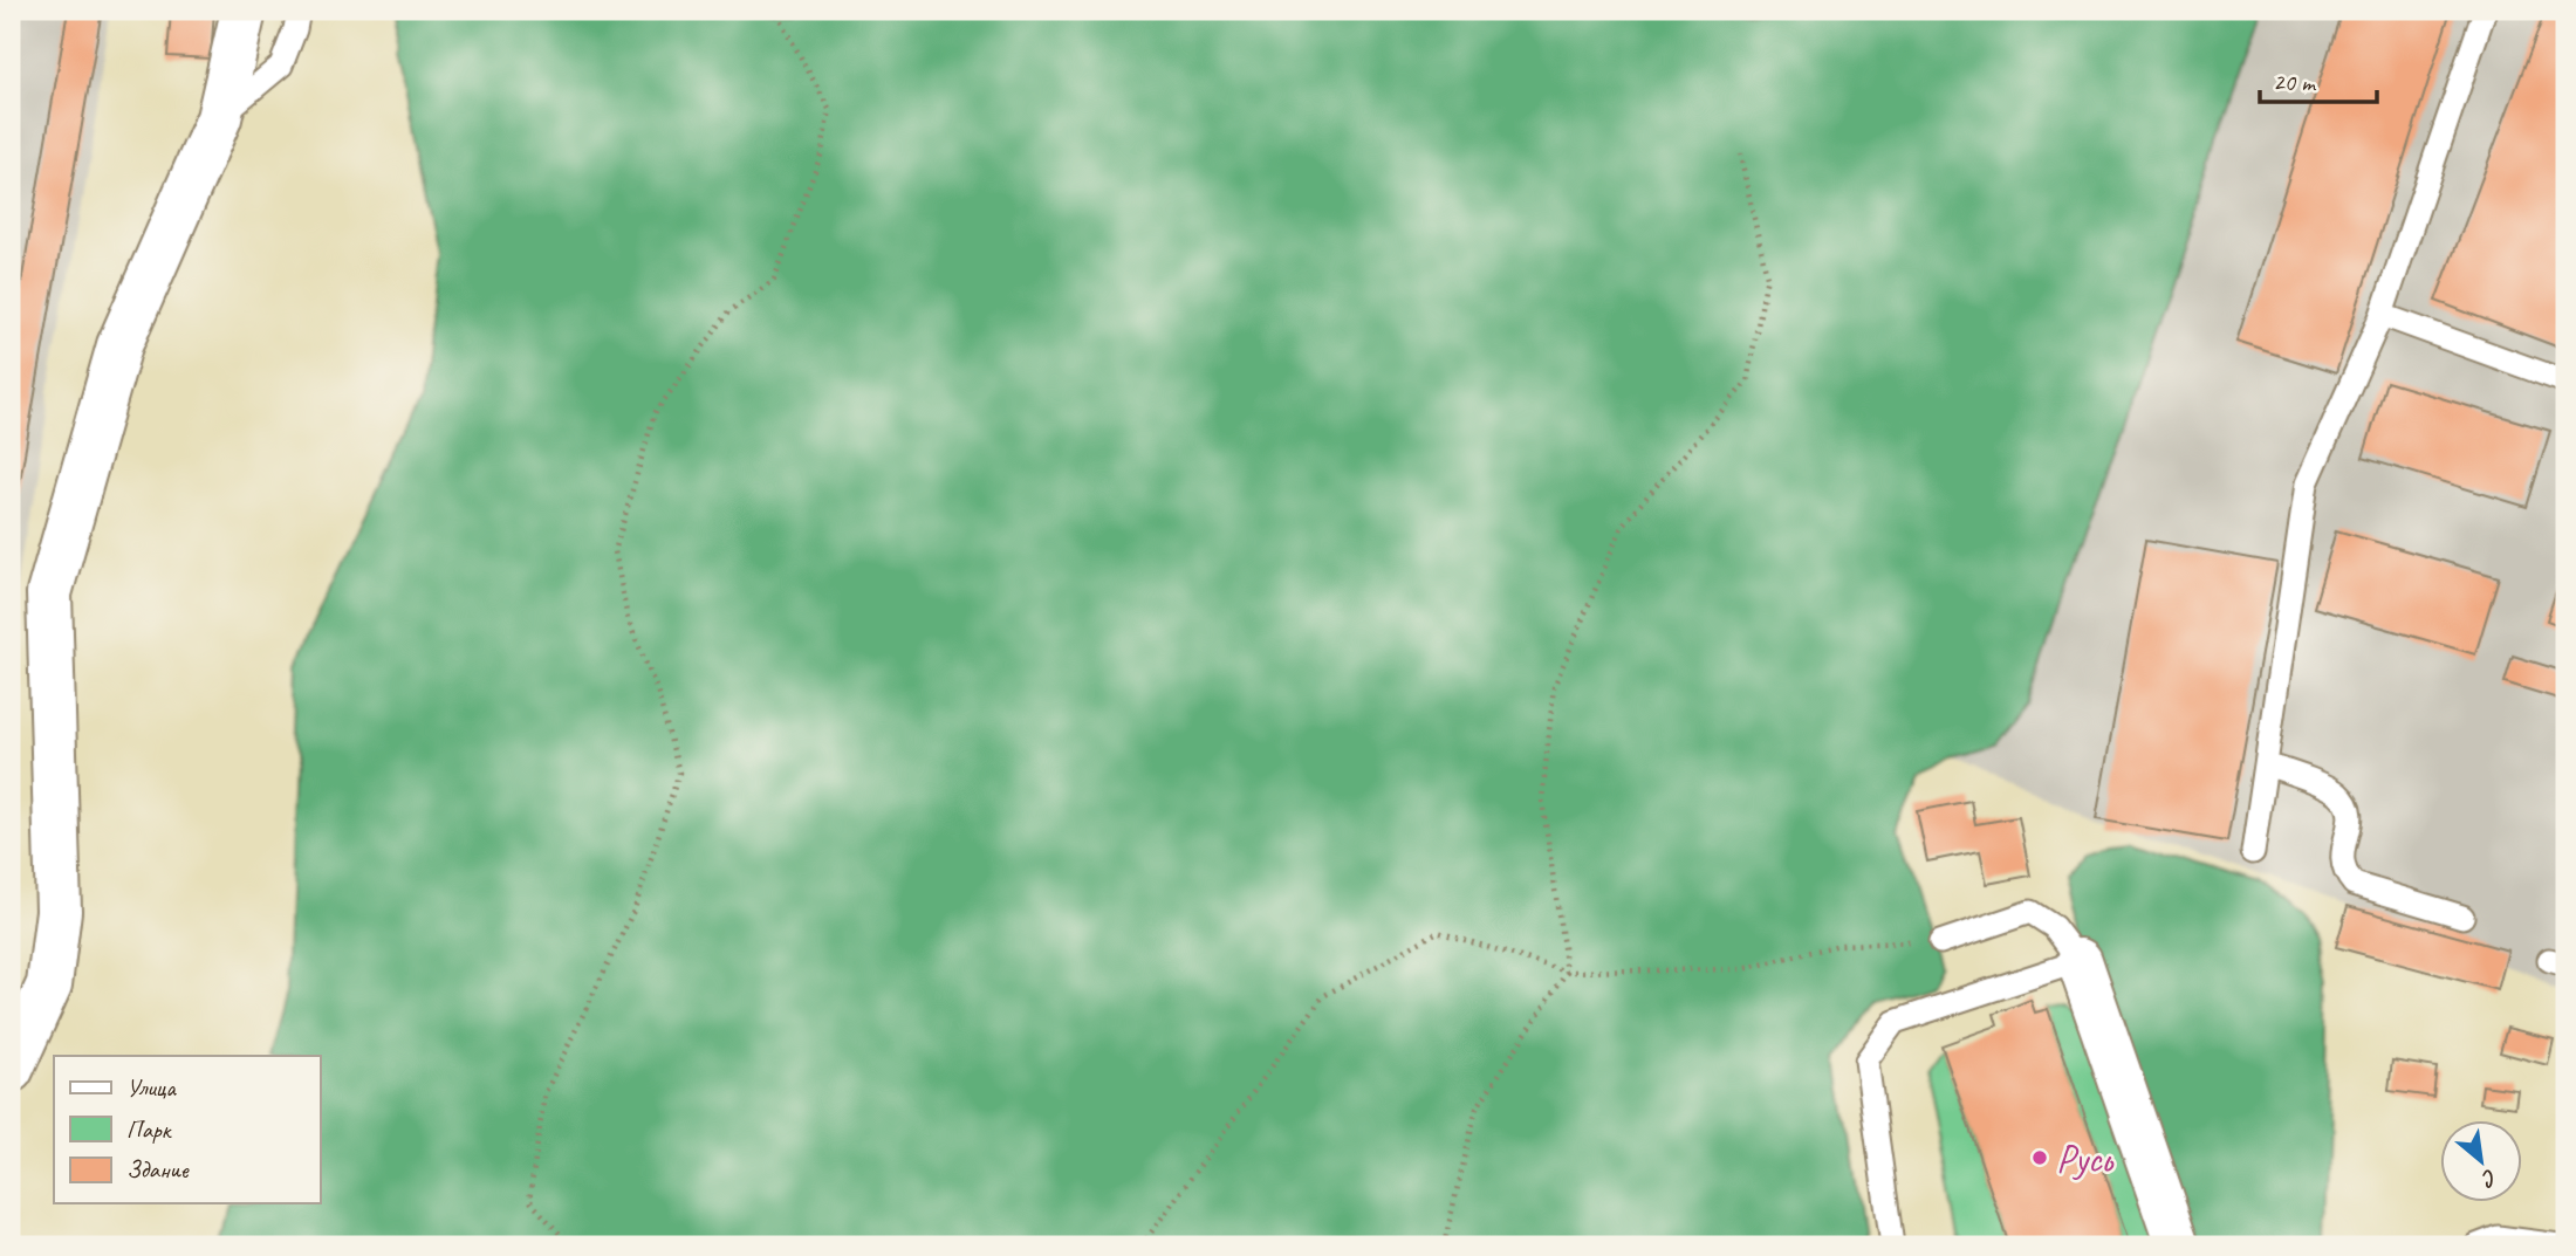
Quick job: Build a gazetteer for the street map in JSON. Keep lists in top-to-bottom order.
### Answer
{
  "places": ["Русь"],
  "legend": ["Улица", "Парк", "Здание"],
  "scale_bar": "20 m",
  "north": "bottom right"
}
